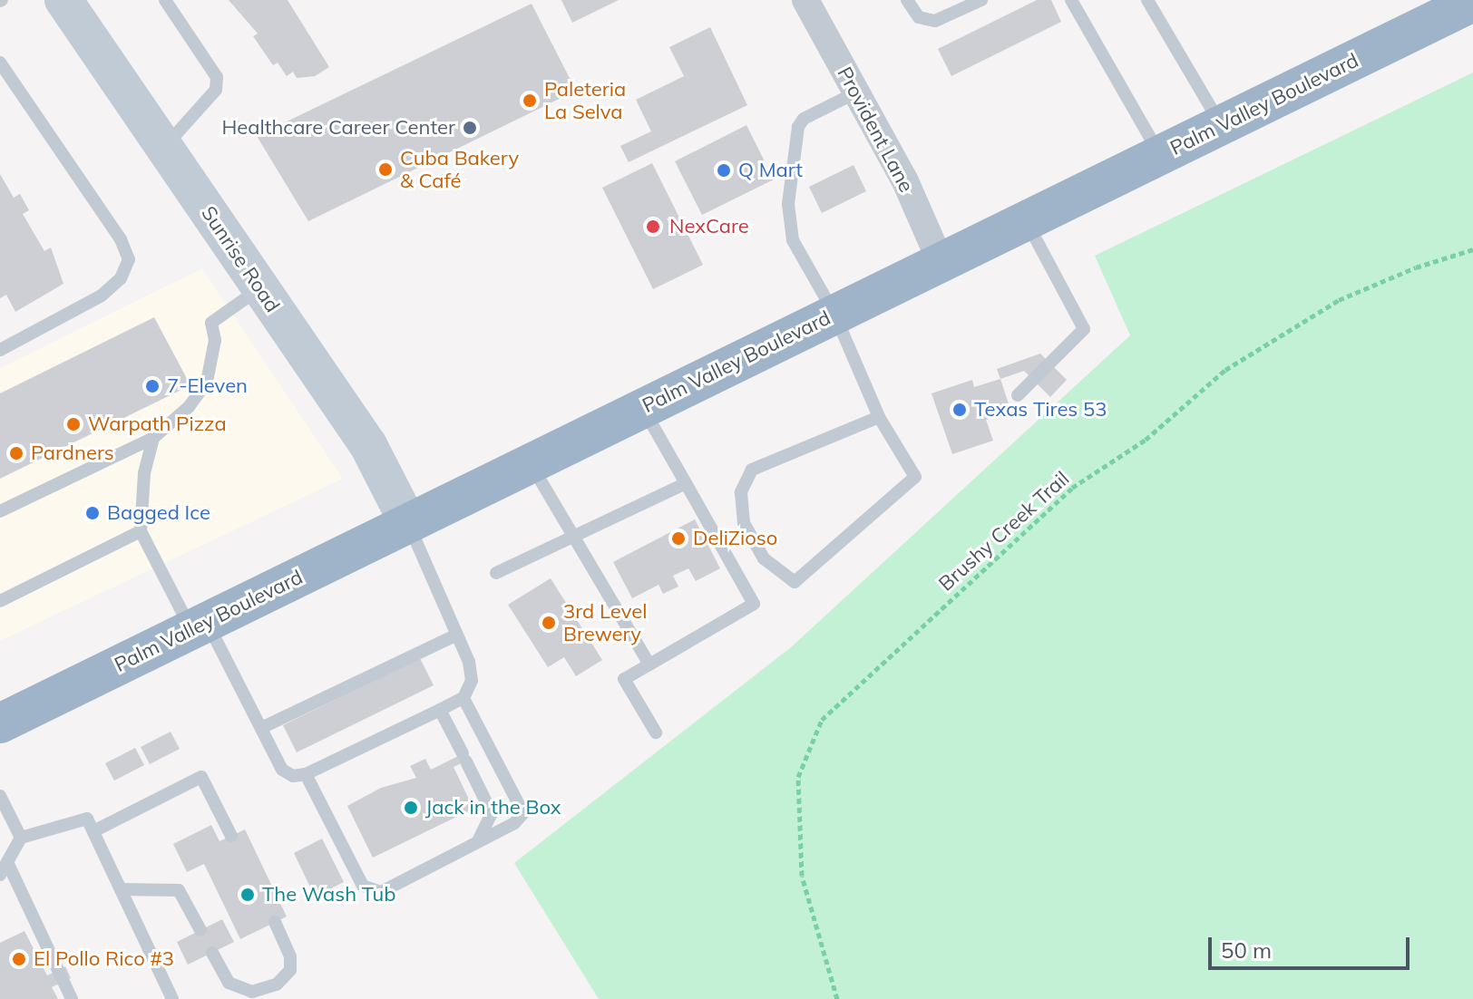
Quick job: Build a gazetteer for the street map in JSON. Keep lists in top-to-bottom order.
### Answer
{
  "streets": {
    "highway": ["Palm Valley Boulevard"],
    "main road": ["Sunrise Road"],
    "street": ["Provident Lane"],
    "path": ["Brushy Creek Trail"]
  },
  "crossings": [
    ["Palm Valley Boulevard", "Provident Lane"],
    ["Palm Valley Boulevard", "Sunrise Road"]
  ],
  "places": [
    "Paleteria La Selva",
    "Healthcare Career Center",
    "Cuba Bakery & Café",
    "Q Mart",
    "NexCare",
    "7-Eleven",
    "Texas Tires 53",
    "Warpath Pizza",
    "Pardners",
    "Bagged Ice",
    "DeliZioso",
    "3rd Level Brewery",
    "Jack in the Box",
    "The Wash Tub",
    "El Pollo Rico #3"
  ],
  "scale_bar": "50 m"
}
